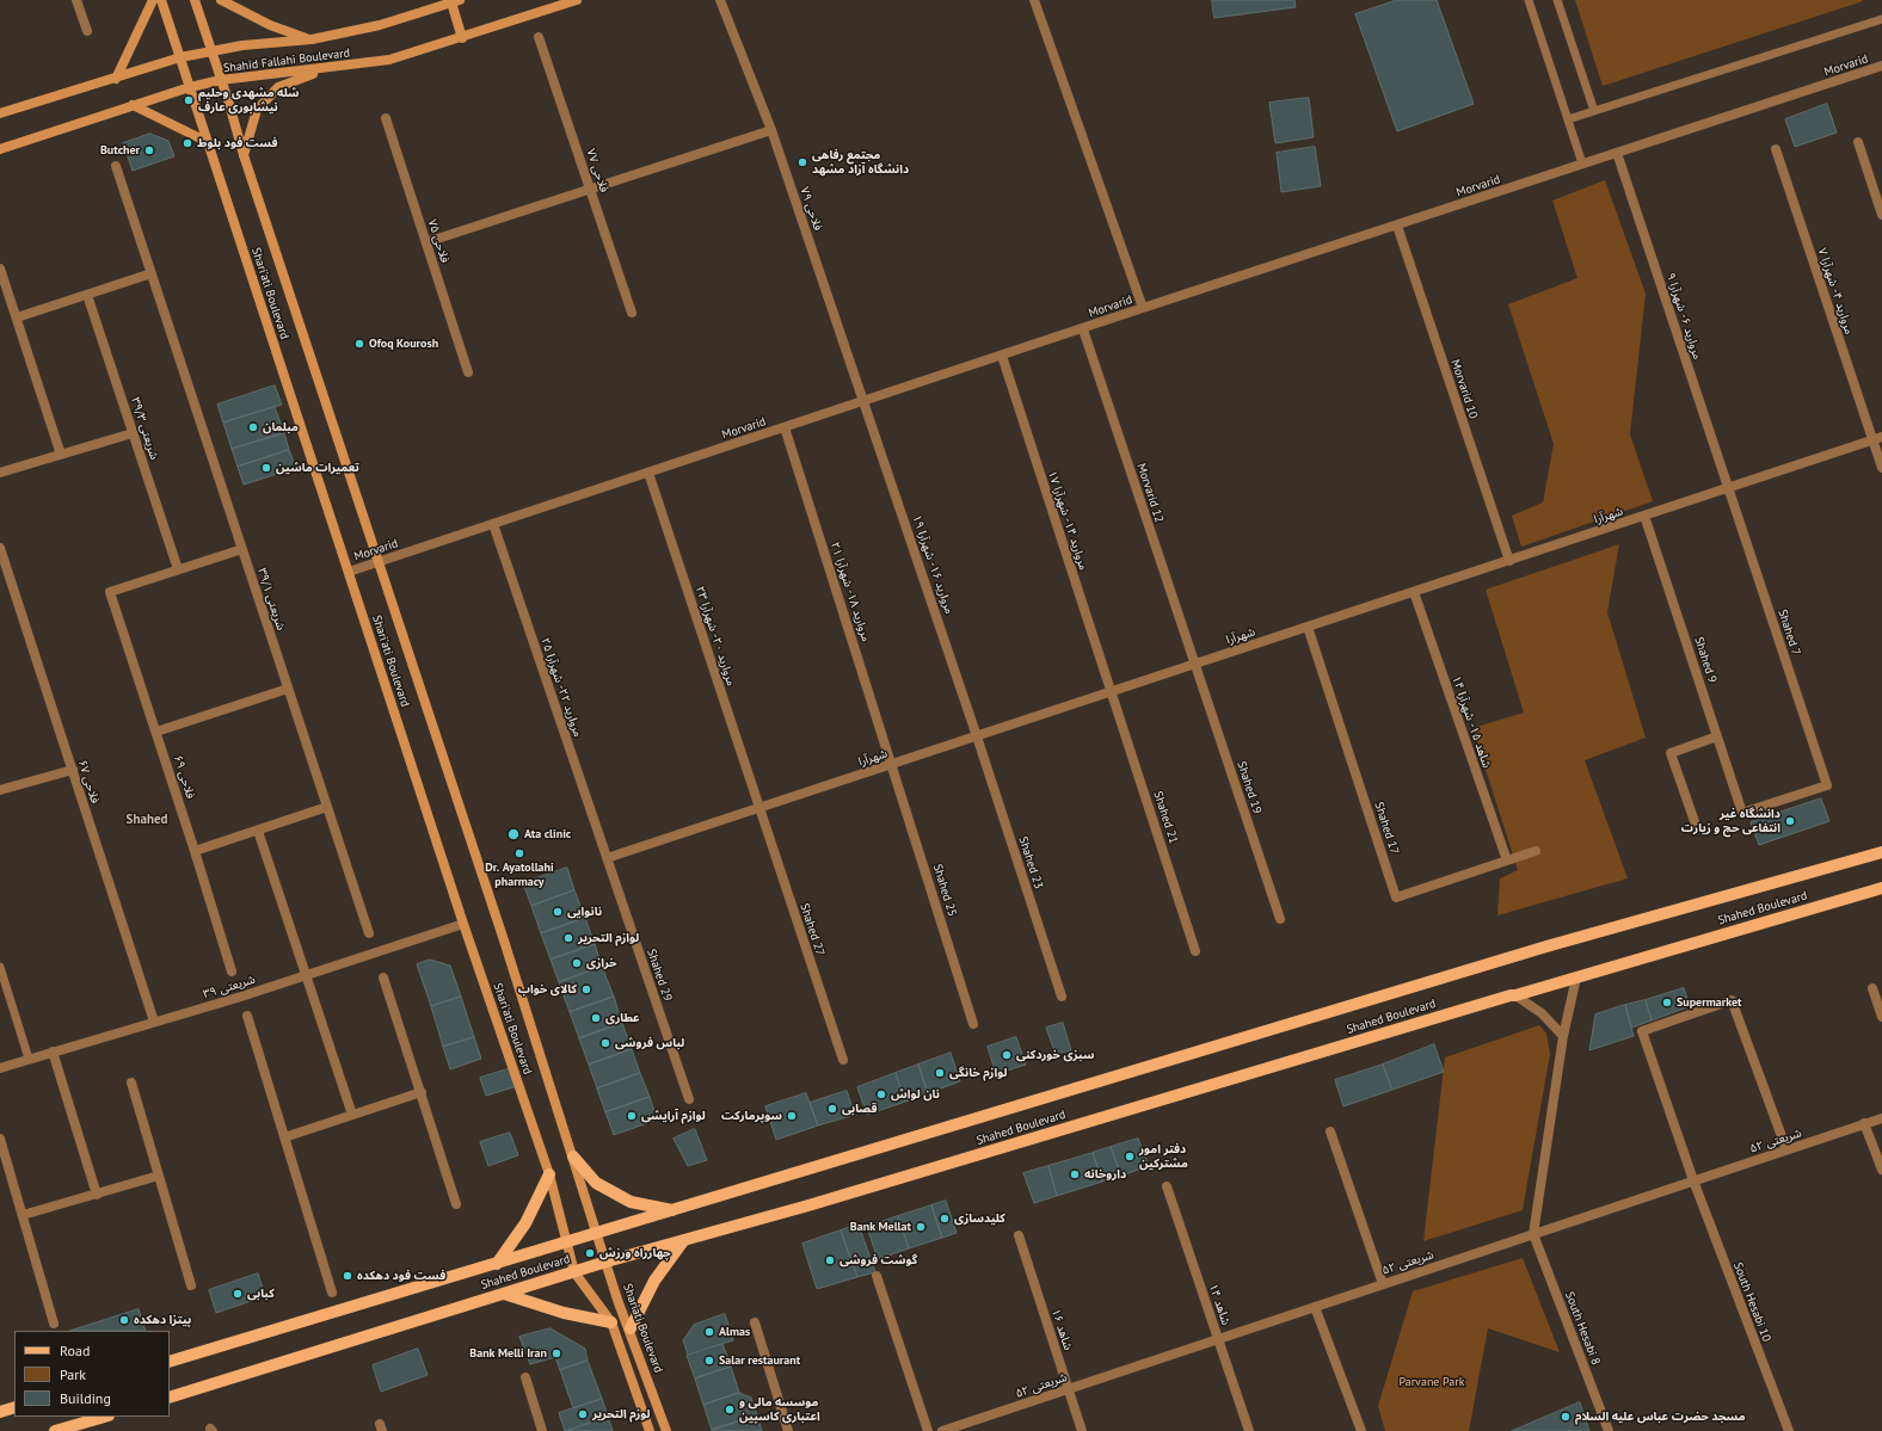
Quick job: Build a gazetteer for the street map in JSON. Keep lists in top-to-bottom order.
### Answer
{
  "streets": {
    "main road": [
      "Shahid Fallahi Boulevard",
      "Shari'ati Boulevard",
      "Shahed Boulevard",
      "Shariati Boulevard"
    ],
    "street": [
      "Morvarid",
      "فلاحی ۷۷",
      "فلاحی ۷۹",
      "فلاحی ۷۵",
      "مروارید ۴- شهرآرا ۷",
      "مروارید ۶- شهرآرا ۹",
      "Morvarid 10",
      "شریعتی ۳۹/۳",
      "Morvarid 12",
      "شهرآرا",
      "مروارید ۱۴- شهرآرا ۱۷",
      "مروارید ۱۶- شهرآرا ۱۹",
      "مروارید ۱۸- شهرآرا ۲۱",
      "شریعتی ۳۹/۱",
      "Shahed 7",
      "مروارید ۲۰- شهرآرا ۲۳",
      "Shahed 9",
      "مروارید ۲۲- شهرآرا ۲۵",
      "شاهد ۱۵- شهرآرا ۱۴",
      "فلاحی ۶۹",
      "فلاحی ۶۷",
      "Shahed 19",
      "Shahed 21",
      "Shahed 17",
      "Shahed 23",
      "Shahed 25",
      "Shahed 27",
      "Shahed 29",
      "شریعتی ۳۹",
      "شریعتی ۵۲",
      "South Hesabi 10",
      "شاهد ۱۴",
      "South Hesabi 8",
      "شاهد ۱۶"
    ]
  },
  "crossings": [
    ["Shahid Fallahi Boulevard", "Shari'ati Boulevard"],
    ["Morvarid", "فلاحی ۷۹"],
    ["Morvarid", "Shari'ati Boulevard"],
    ["Morvarid", "مروارید ۶- شهرآرا ۹"],
    ["Morvarid", "Morvarid 10"],
    ["Morvarid", "Morvarid 12"],
    ["Morvarid", "مروارید ۱۴- شهرآرا ۱۷"],
    ["Morvarid", "مروارید ۱۶- شهرآرا ۱۹"],
    ["Morvarid", "مروارید ۱۸- شهرآرا ۲۱"],
    ["Morvarid", "مروارید ۲۰- شهرآرا ۲۳"],
    ["Morvarid", "مروارید ۲۲- شهرآرا ۲۵"],
    ["فلاحی ۷۹", "مروارید ۱۶- شهرآرا ۱۹"],
    ["مروارید ۴- شهرآرا ۷", "شهرآرا"],
    ["Shari'ati Boulevard", "Shahed Boulevard"],
    ["Shari'ati Boulevard", "شریعتی ۳۹"],
    ["Shari'ati Boulevard", "Shariati Boulevard"],
    ["مروارید ۶- شهرآرا ۹", "شهرآرا"],
    ["مروارید ۶- شهرآرا ۹", "Shahed 7"],
    ["Morvarid 10", "شهرآرا"],
    ["شریعتی ۳۹/۳", "فلاحی ۶۹"],
    ["Morvarid 12", "شهرآرا"],
    ["Morvarid 12", "Shahed 19"],
    ["شهرآرا", "مروارید ۱۴- شهرآرا ۱۷"],
    ["شهرآرا", "مروارید ۱۶- شهرآرا ۱۹"],
    ["شهرآرا", "مروارید ۱۸- شهرآرا ۲۱"],
    ["شهرآرا", "Shahed 7"],
    ["شهرآرا", "مروارید ۲۰- شهرآرا ۲۳"],
    ["شهرآرا", "Shahed 9"],
    ["شهرآرا", "مروارید ۲۲- شهرآرا ۲۵"],
    ["شهرآرا", "شاهد ۱۵- شهرآرا ۱۴"],
    ["شهرآرا", "Shahed 19"],
    ["شهرآرا", "Shahed 21"],
    ["شهرآرا", "Shahed 17"],
    ["شهرآرا", "Shahed 23"],
    ["شهرآرا", "Shahed 25"],
    ["شهرآرا", "Shahed 27"],
    ["شهرآرا", "Shahed 29"],
    ["مروارید ۱۴- شهرآرا ۱۷", "Shahed 21"],
    ["مروارید ۱۶- شهرآرا ۱۹", "Shahed 23"],
    ["مروارید ۱۸- شهرآرا ۲۱", "Shahed 25"],
    ["Shahed 7", "Shahed 9"],
    ["مروارید ۲۰- شهرآرا ۲۳", "Shahed 27"],
    ["مروارید ۲۲- شهرآرا ۲۵", "Shahed 29"],
    ["شاهد ۱۵- شهرآرا ۱۴", "Shahed 17"],
    ["فلاحی ۶۷", "شریعتی ۳۹"],
    ["Shahed Boulevard", "Shariati Boulevard"],
    ["شریعتی ۵۲", "South Hesabi 10"],
    ["شریعتی ۵۲", "شاهد ۱۴"],
    ["شریعتی ۵۲", "South Hesabi 8"],
    ["شریعتی ۵۲", "شاهد ۱۶"]
  ],
  "districts": ["Shahed"],
  "parks": ["Parvane Park"],
  "places": [
    "شله مشهدی وحلیم نیشابوری عارف",
    "فست فود بلوط",
    "Butcher",
    "مجتمع رفاهی دانشگاه آزاد مشهد",
    "Ofoq Kourosh",
    "مبلمان",
    "تعمیرات ماشین",
    "دانشگاه غیر انتفاعی حج و زیارت",
    "Ata clinic",
    "Dr. Ayatollahi pharmacy",
    "نانوایی",
    "لوازم التحریر",
    "خرازی",
    "کالای خواب",
    "Supermarket",
    "عطاری",
    "لباس فروشی",
    "سبزی خوردکنی",
    "لوازم خانگی",
    "نان لواش",
    "قصابی",
    "لوازم آرایشی",
    "سوپرمارکت",
    "دفتر امور مشترکین",
    "داروخانه",
    "کلیدسازی",
    "Bank Mellat",
    "چهارراه ورزش",
    "گوشت فروشی",
    "فست فود دهکده",
    "کبابی",
    "پیتزا دهکده",
    "Almas",
    "Bank Melli Iran",
    "Salar restaurant",
    "موسسه مالی و اعتباری کاسپین",
    "لوزم التحریر",
    "مسجد حضرت عباس علیه السلام"
  ],
  "legend": ["Road", "Park", "Building"]
}
